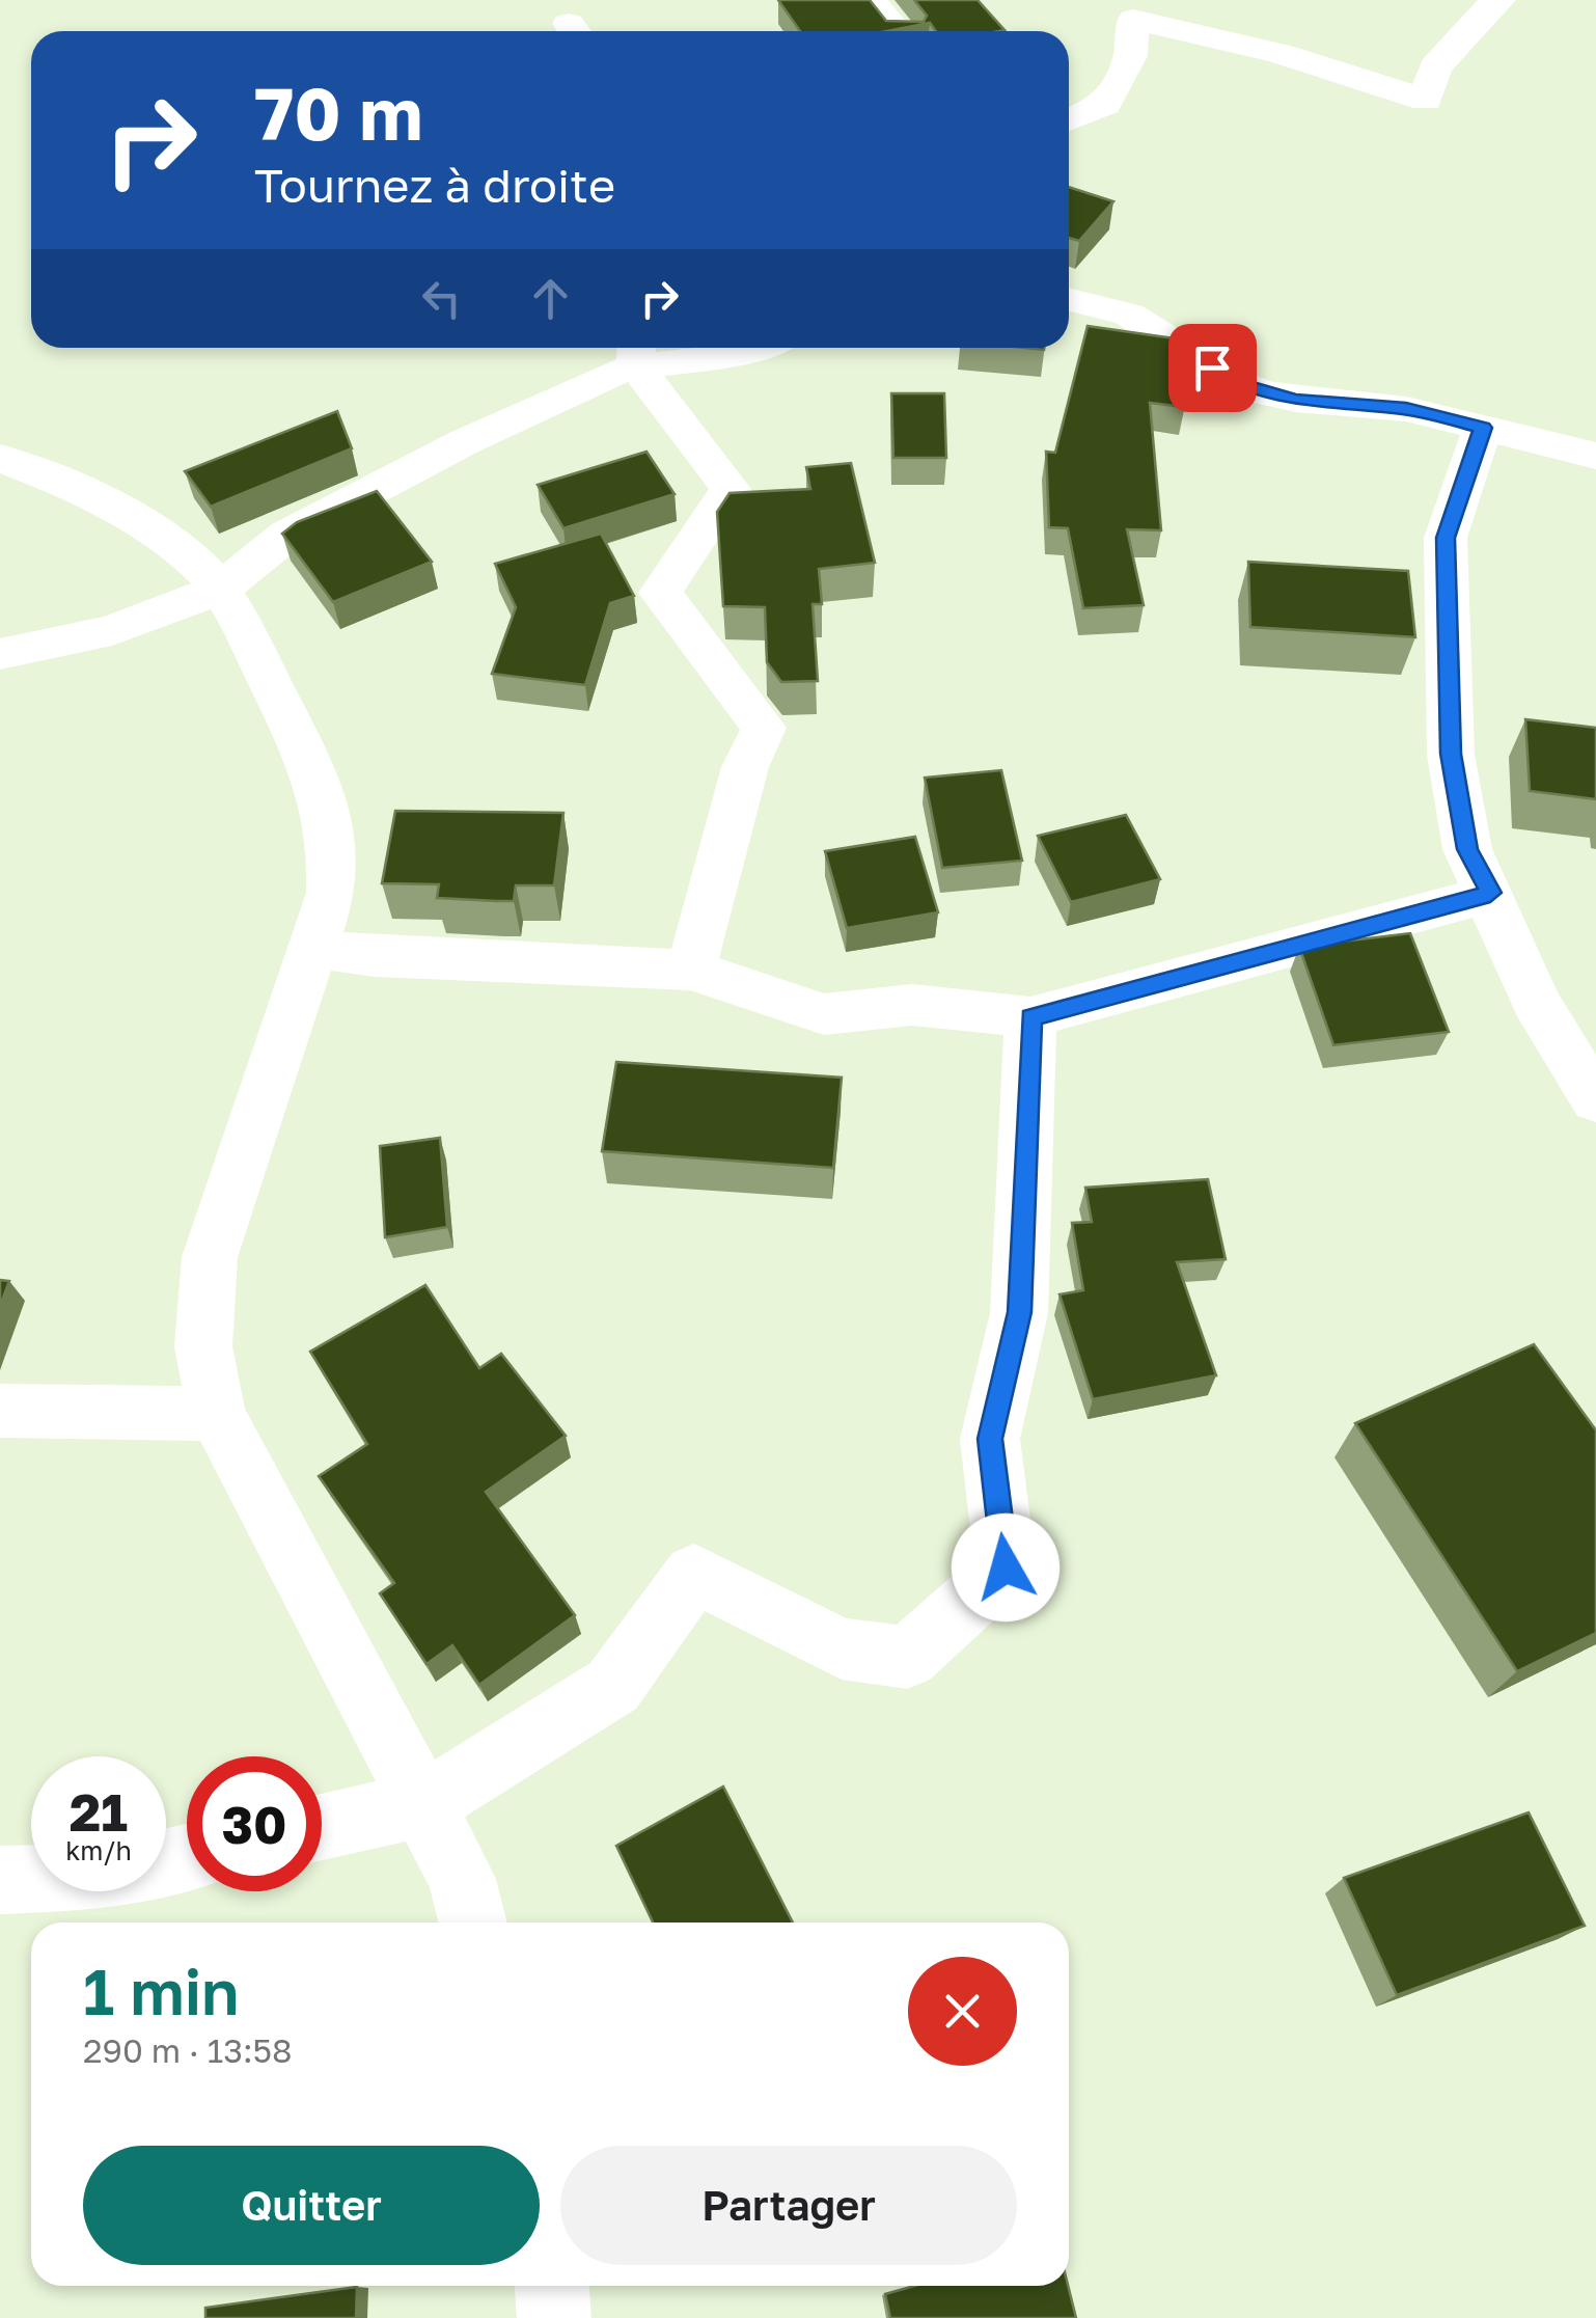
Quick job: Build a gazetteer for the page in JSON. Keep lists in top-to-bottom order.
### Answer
{
  "page": {
    "turn": ["70 m", "Tournez à droite"],
    "speed": "21 km/h",
    "limit": "30",
    "heading": ["1 min", "290 m · 13:58"],
    "buttons": ["Quitter", "Partager"]
  }
}
